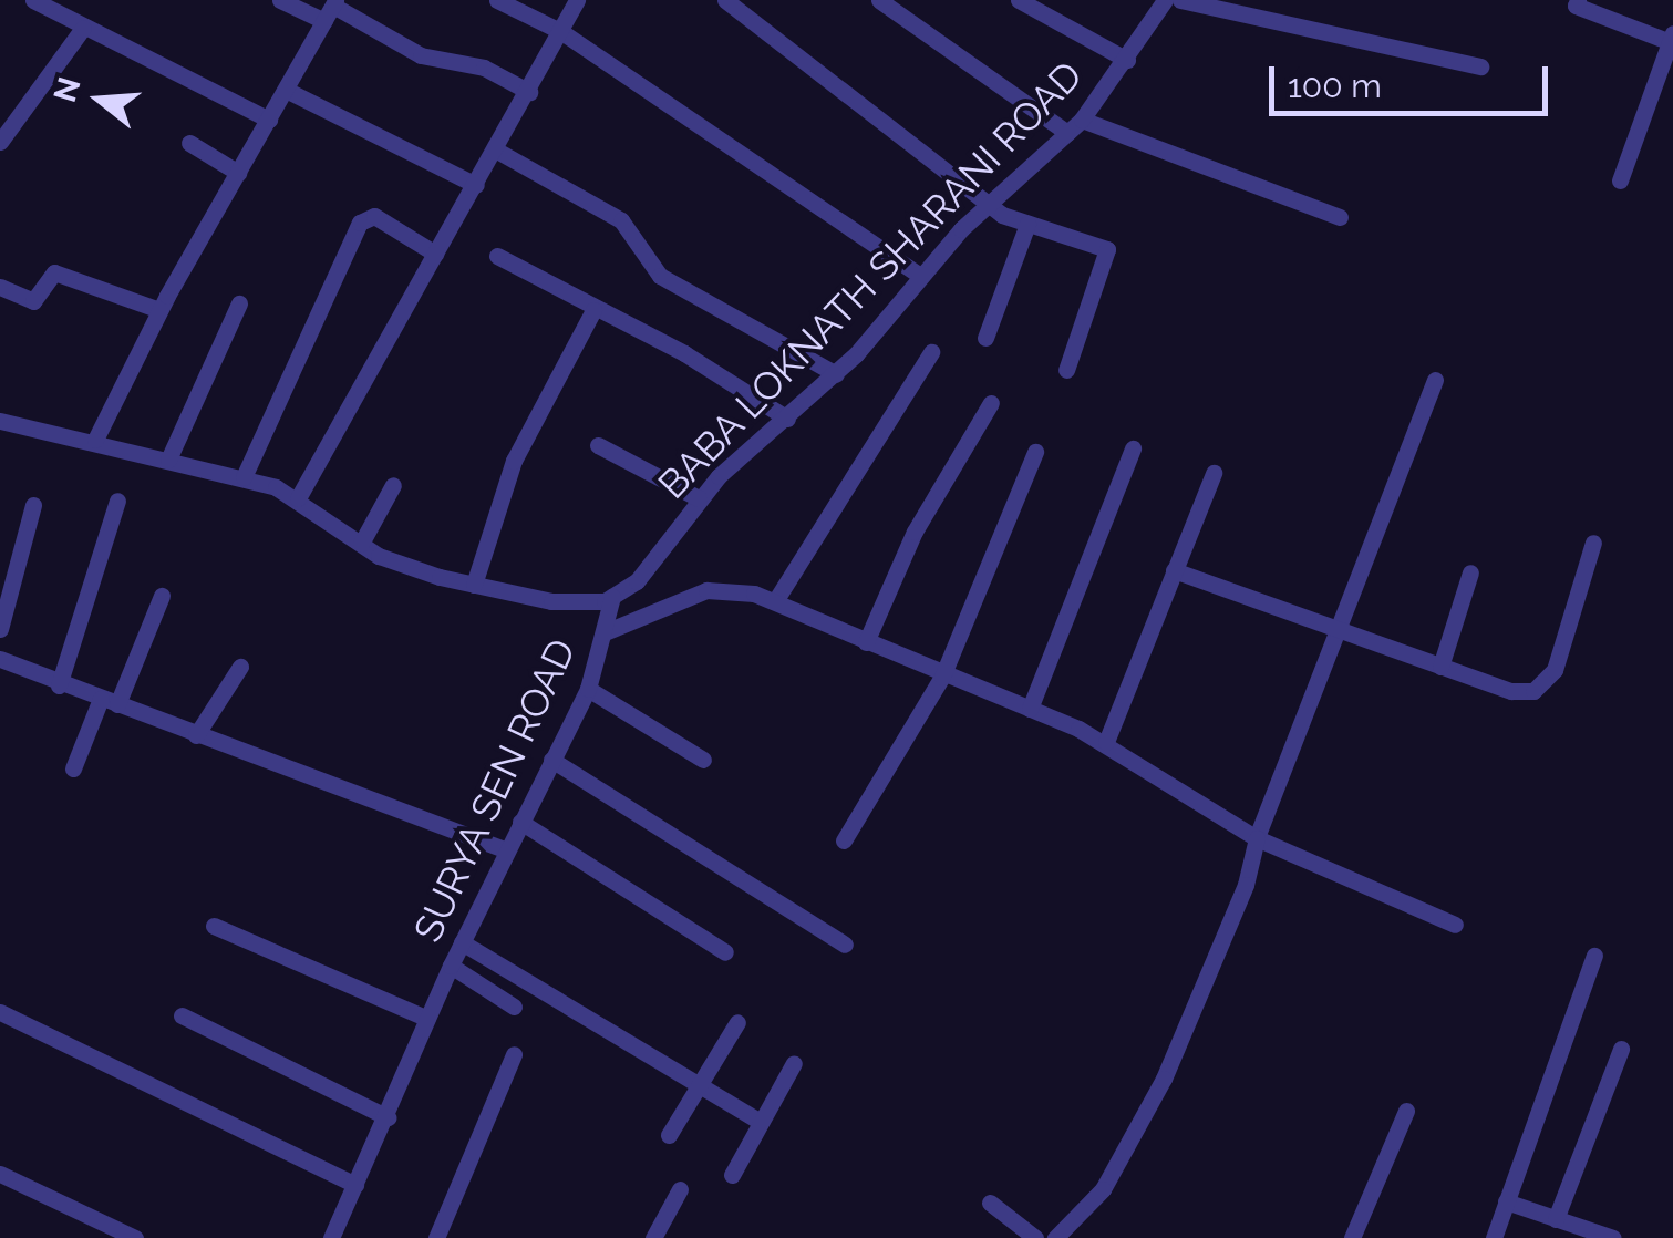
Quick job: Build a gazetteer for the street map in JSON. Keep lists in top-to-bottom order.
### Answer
{
  "streets": {
    "street": ["BABA LOKNATH SHARANI ROAD", "SURYA SEN ROAD"]
  },
  "crossings": [
    ["BABA LOKNATH SHARANI ROAD", "SURYA SEN ROAD"]
  ],
  "scale_bar": "100 m",
  "north": "left"
}
